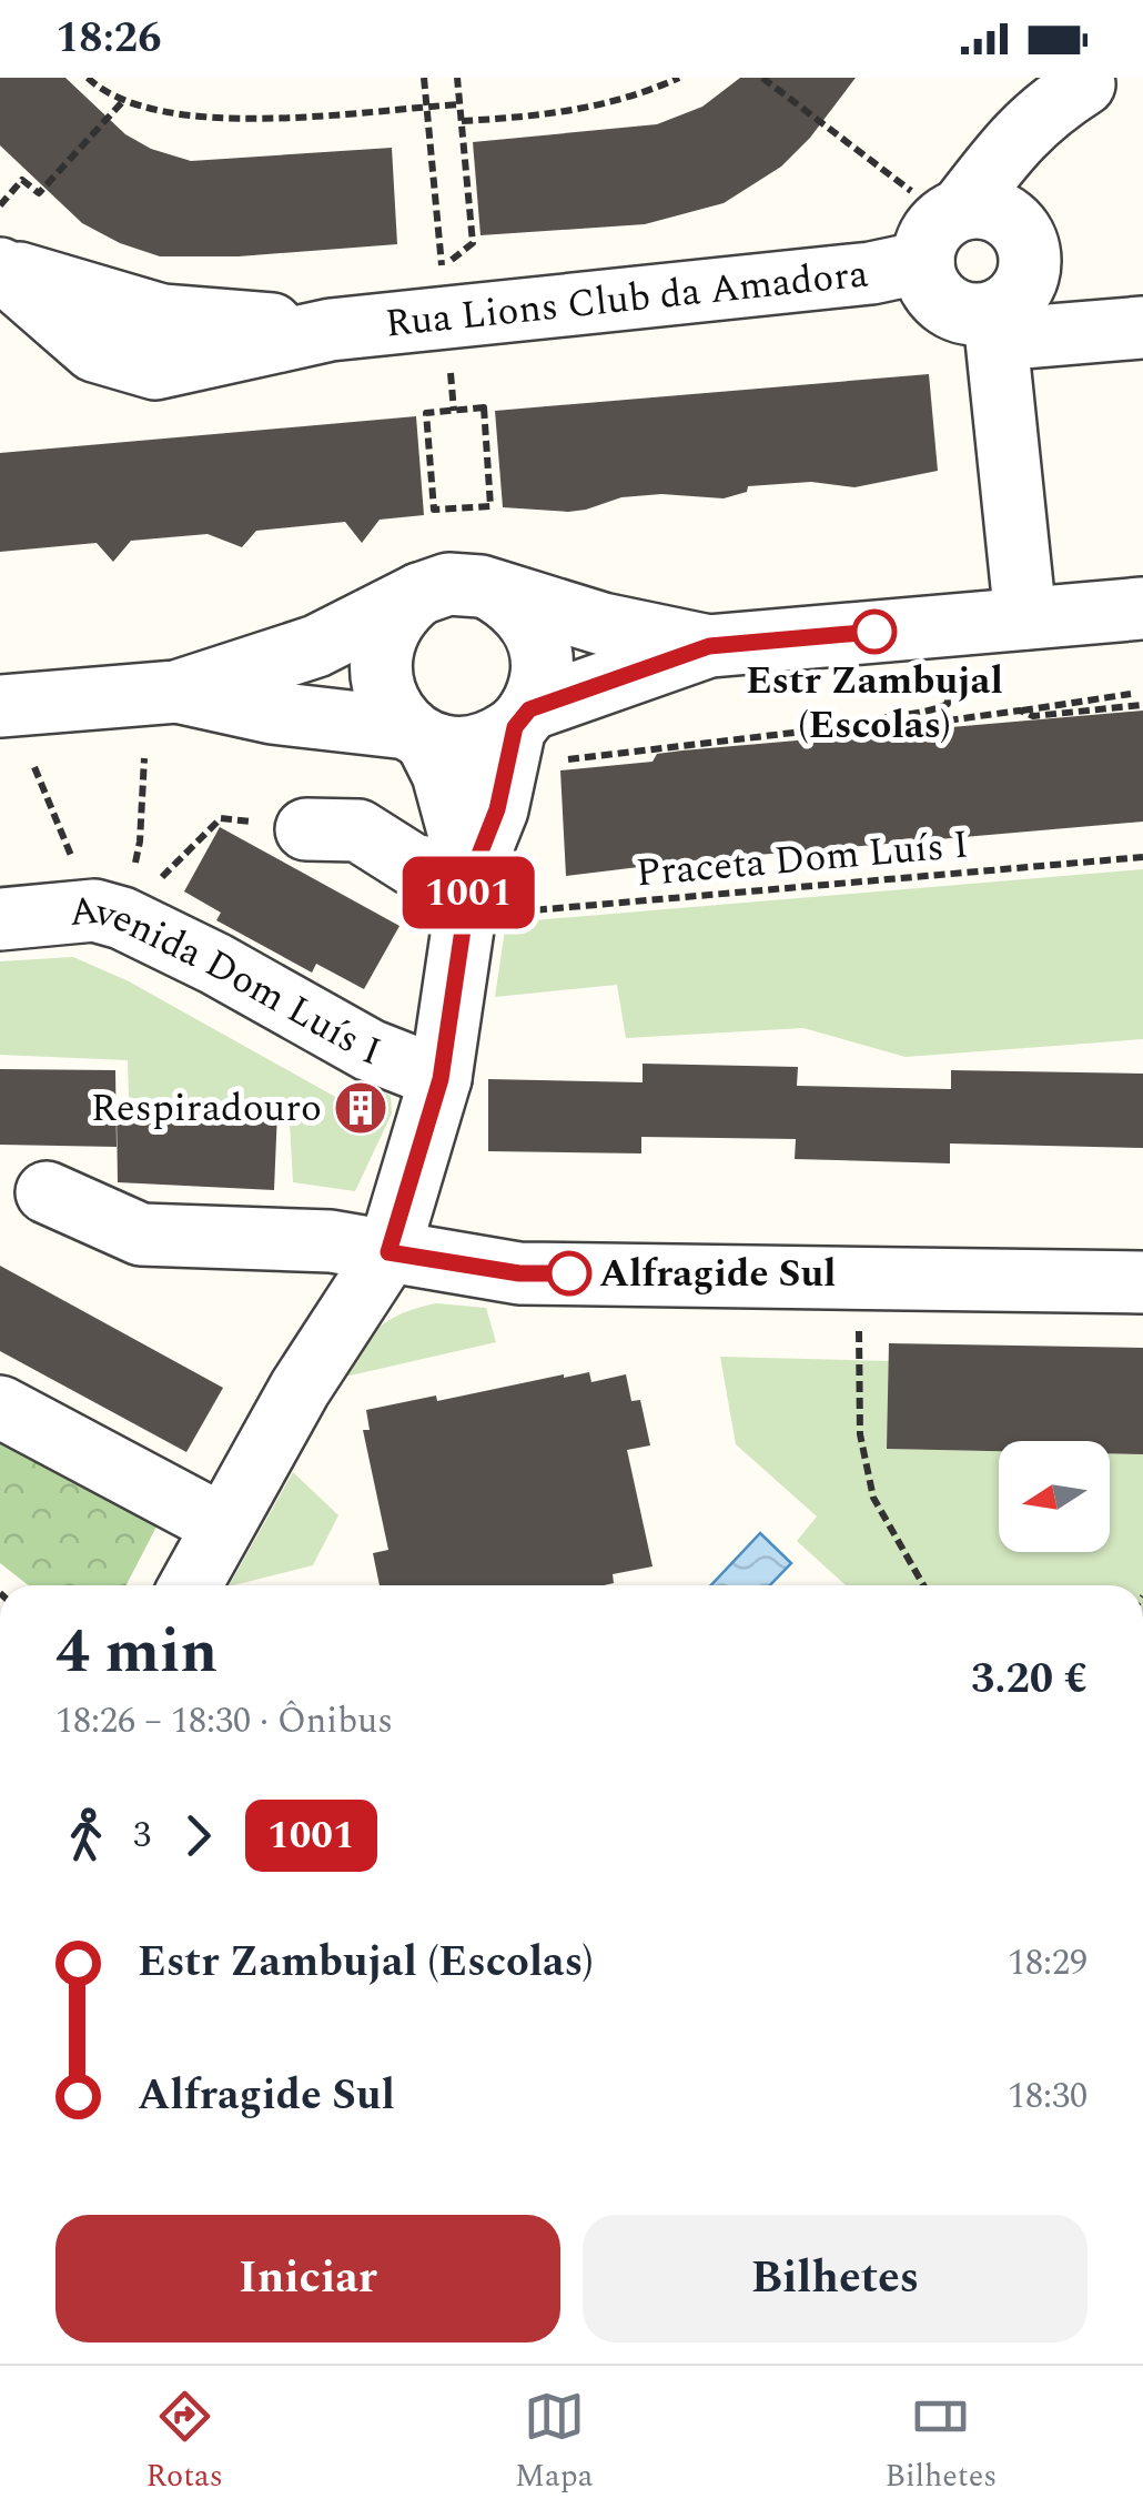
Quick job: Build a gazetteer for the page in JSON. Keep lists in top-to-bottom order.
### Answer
{
  "streets": {
    "street": ["Rua Lions Club da Amadora", "Avenida Dom Luís I"],
    "path": ["Praceta Dom Luís I"]
  },
  "crossings": [
    ["Praceta Dom Luís I", "Avenida Dom Luís I"]
  ],
  "places": {
    "other": ["Estr Zambujal (Escolas)", "Alfragide Sul"],
    "building": ["Respiradouro"]
  },
  "lines": ["bus line 1001"],
  "north": "left",
  "page": {
    "status": "18:26",
    "on_map": "1001",
    "heading": ["4 min", "18:26 – 18:30 · Ônibus", "3.20 €"],
    "legs": ["3", "1001"],
    "list": [
      {
        "name": "Estr Zambujal (Escolas)",
        "value": "18:29"
      },
      {
        "name": "Alfragide Sul",
        "value": "18:30"
      }
    ],
    "buttons": ["Iniciar", "Bilhetes"],
    "tabs": ["Rotas", "Mapa", "Bilhetes"]
  }
}
